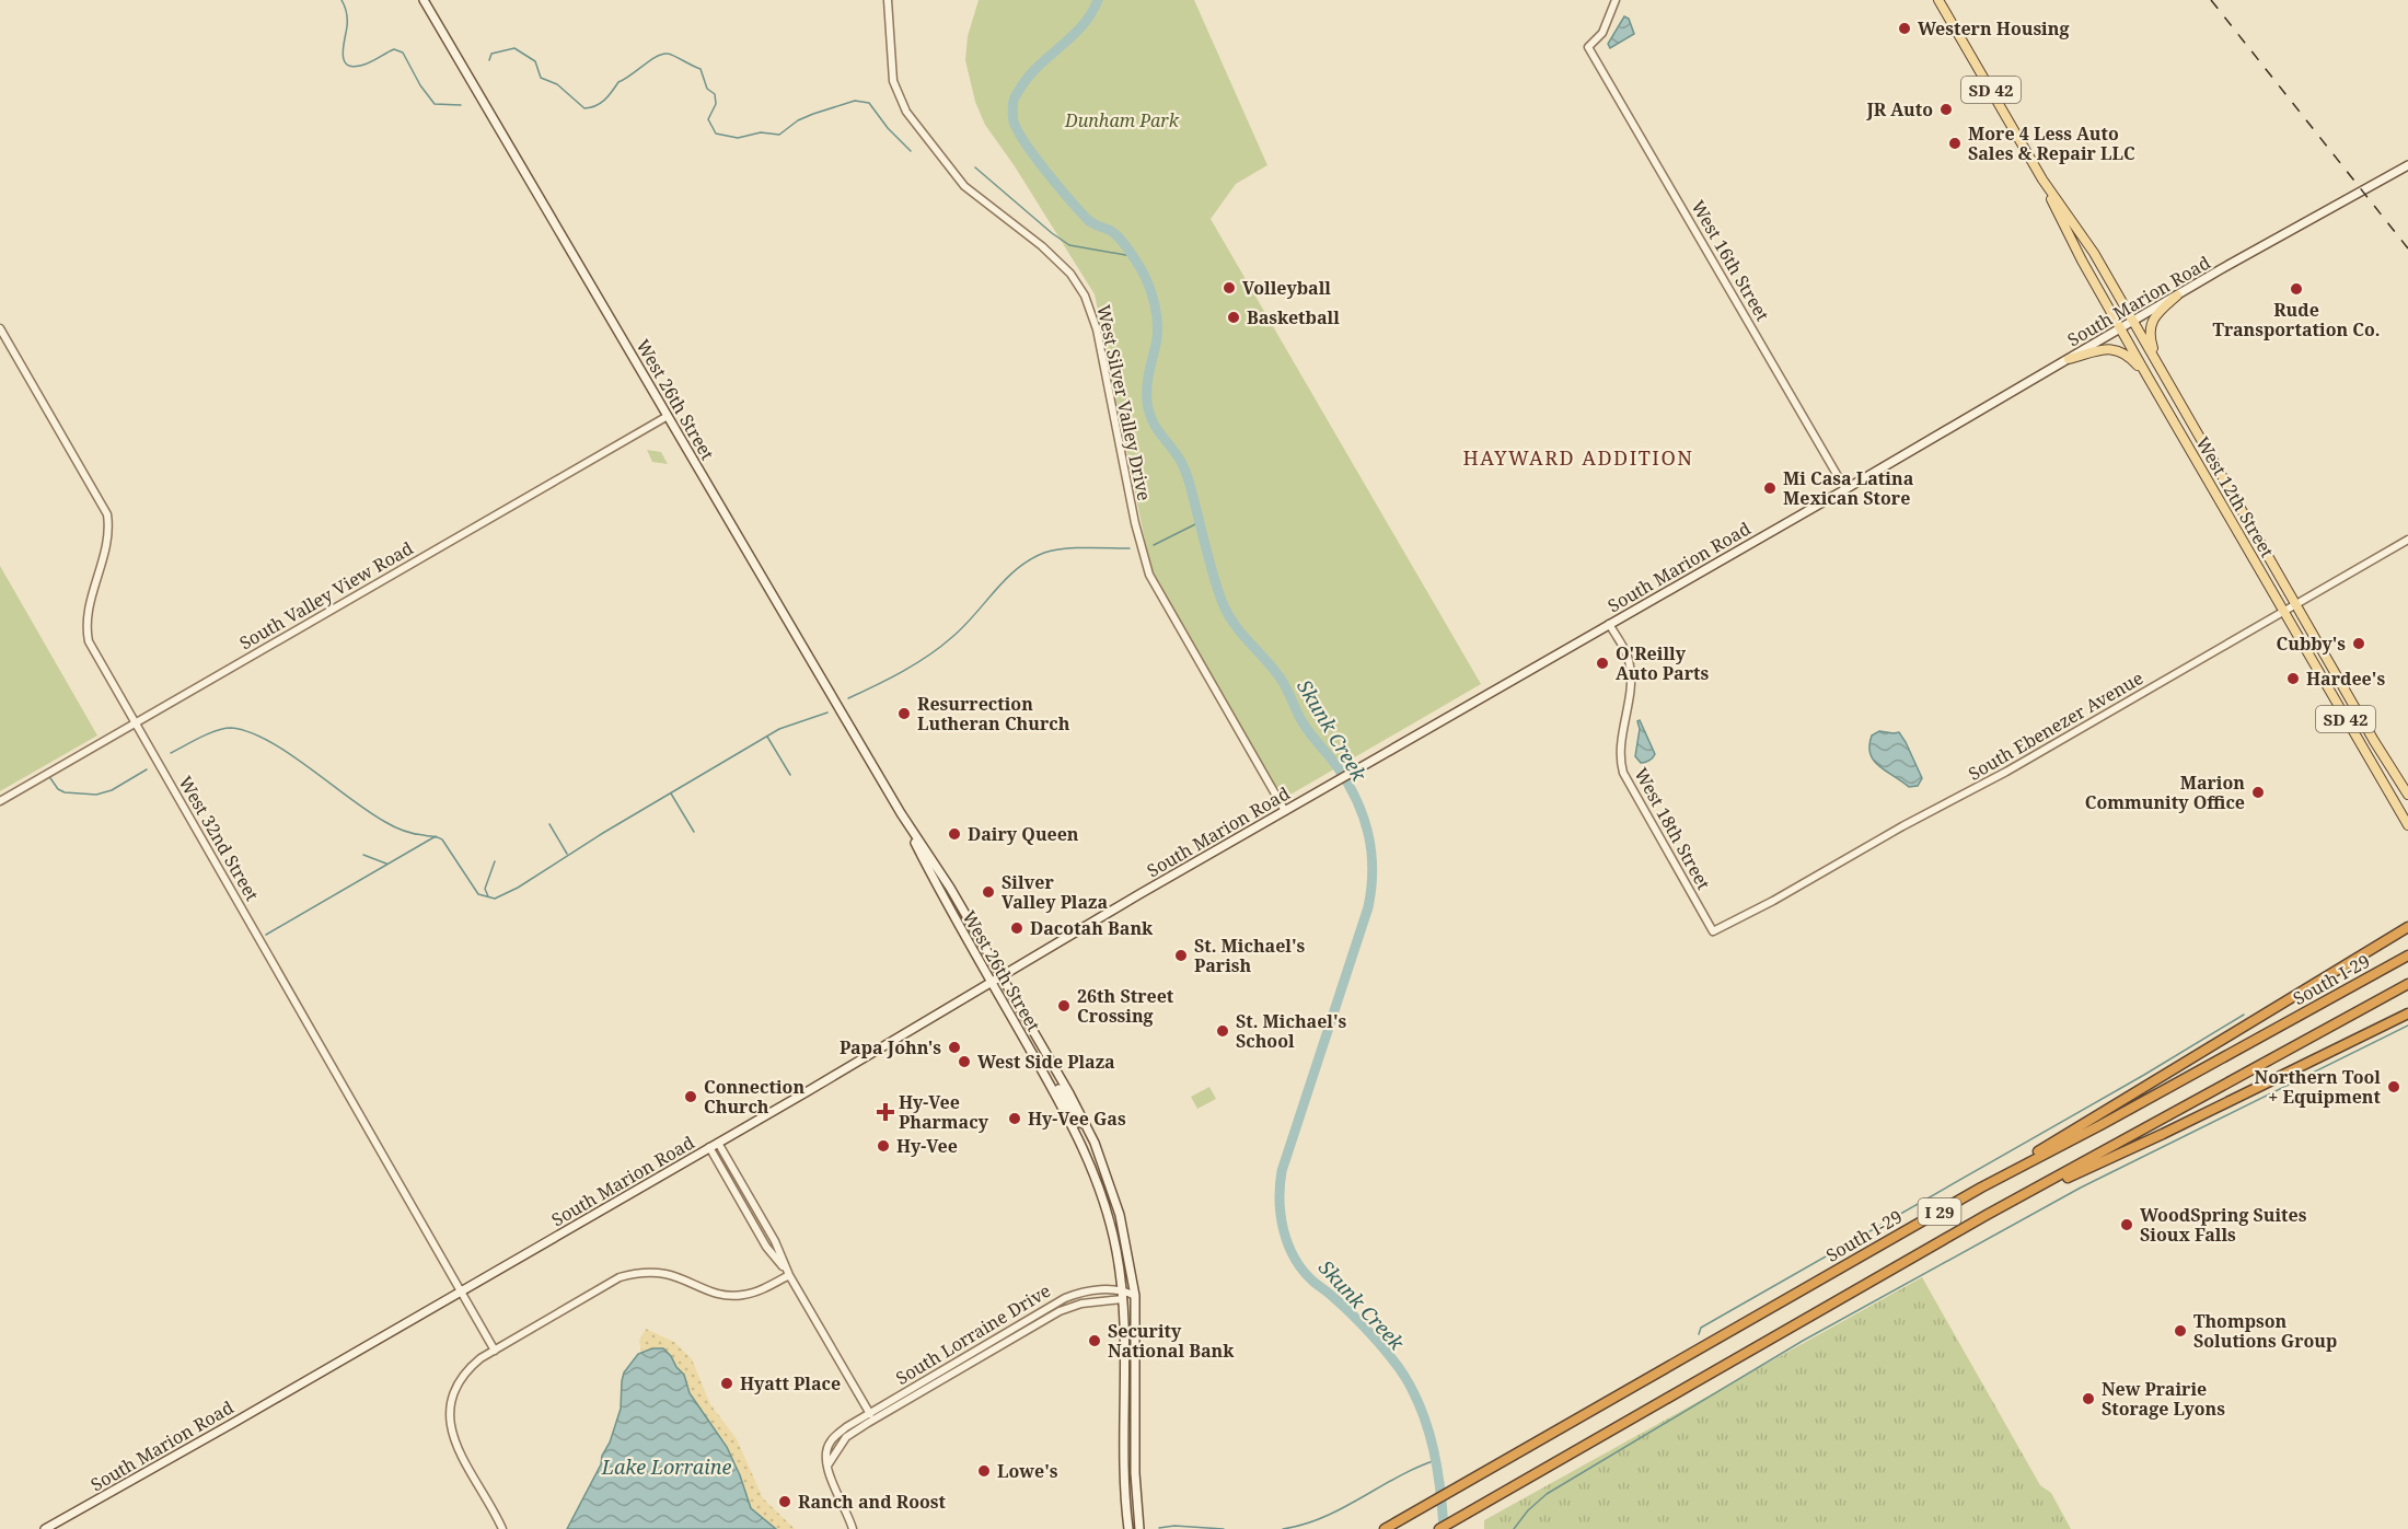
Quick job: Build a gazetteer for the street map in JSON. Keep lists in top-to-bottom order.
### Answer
{
  "streets": {
    "highway": ["South I-29", "I 29"],
    "main road": [
      "SD 42",
      "South Marion Road",
      "West 26th Street",
      "West 12th Street"
    ],
    "street": [
      "West 16th Street",
      "West Silver Valley Drive",
      "South Valley View Road",
      "South Ebenezer Avenue",
      "West 18th Street",
      "West 32nd Street",
      "South Lorraine Drive"
    ]
  },
  "crossings": [
    ["West 16th Street", "South Marion Road"],
    ["South Marion Road", "West 26th Street"],
    ["South Marion Road", "West Silver Valley Drive"],
    ["South Marion Road", "West 12th Street"],
    ["South Marion Road", "West 18th Street"],
    ["South Marion Road", "West 32nd Street"],
    ["West 26th Street", "South Valley View Road"],
    ["West 26th Street", "South Lorraine Drive"],
    ["West 12th Street", "South Ebenezer Avenue"],
    ["South Valley View Road", "West 32nd Street"],
    ["South Ebenezer Avenue", "West 18th Street"]
  ],
  "districts": ["HAYWARD ADDITION"],
  "water": ["Skunk Creek", "Lake Lorraine"],
  "parks": ["Dunham Park"],
  "places": {
    "other": [
      "Western Housing",
      "JR Auto",
      "More 4 Less Auto Sales & Repair LLC",
      "Volleyball",
      "Rude Transportation Co.",
      "Basketball",
      "Mi Casa Latina Mexican Store",
      "Cubby's",
      "O'Reilly Auto Parts",
      "Hardee's",
      "Resurrection Lutheran Church",
      "Marion Community Office",
      "Dairy Queen",
      "Silver Valley Plaza",
      "Dacotah Bank",
      "St. Michael's Parish",
      "26th Street Crossing",
      "St. Michael's School",
      "Papa John's",
      "West Side Plaza",
      "Northern Tool + Equipment",
      "Connection Church",
      "Hy-Vee Gas",
      "Hy-Vee",
      "WoodSpring Suites Sioux Falls",
      "Thompson Solutions Group",
      "Security National Bank",
      "Hyatt Place",
      "New Prairie Storage Lyons",
      "Lowe's",
      "Ranch and Roost"
    ],
    "health": ["Hy-Vee Pharmacy"]
  }
}
